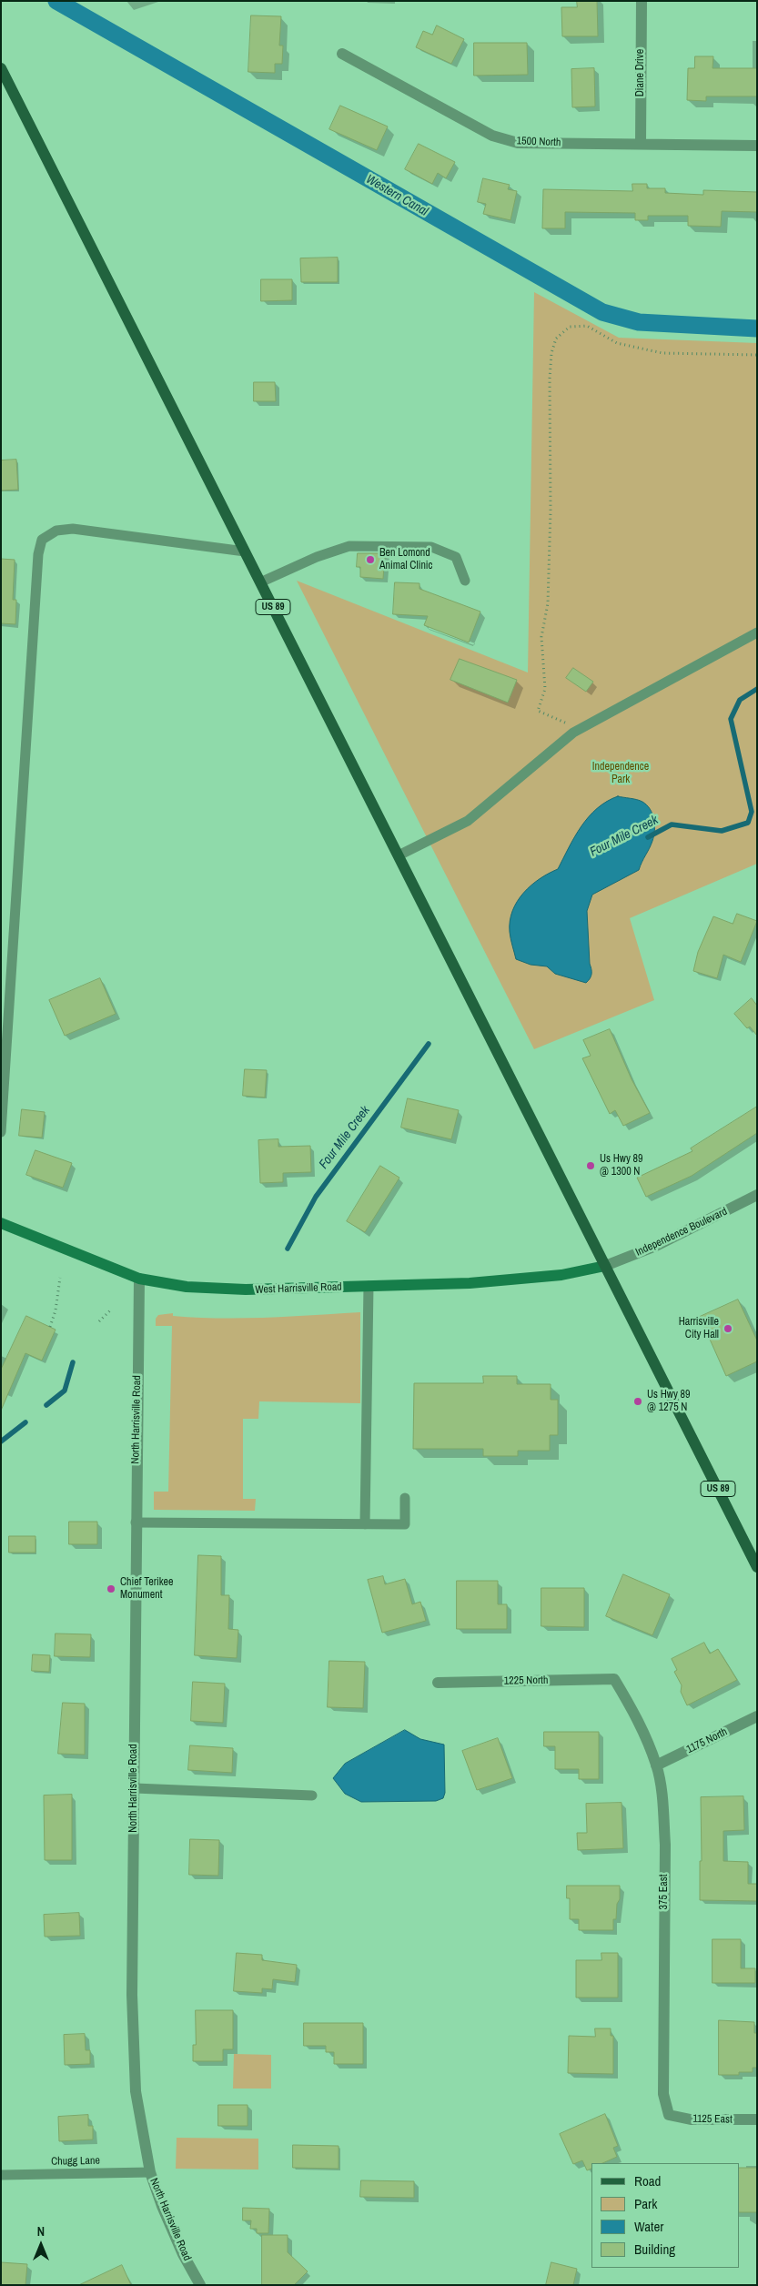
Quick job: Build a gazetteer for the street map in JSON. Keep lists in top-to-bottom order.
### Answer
{
  "streets": {
    "main road": ["US 89", "West Harrisville Road"],
    "street": [
      "Diane Drive",
      "1500 North",
      "Independence Boulevard",
      "North Harrisville Road",
      "1225 North",
      "1175 North",
      "375 East",
      "1125 East"
    ],
    "lane": ["Chugg Lane"]
  },
  "crossings": [
    ["Diane Drive", "1500 North"],
    ["US 89", "Independence Boulevard"],
    ["US 89", "West Harrisville Road"],
    ["Independence Boulevard", "West Harrisville Road"],
    ["West Harrisville Road", "North Harrisville Road"],
    ["North Harrisville Road", "Chugg Lane"],
    ["1225 North", "375 East"],
    ["1175 North", "375 East"],
    ["375 East", "1125 East"]
  ],
  "water": ["Western Canal", "Four Mile Creek"],
  "parks": ["Independence Park"],
  "places": [
    "Ben Lomond Animal Clinic",
    "Us Hwy 89 @ 1300 N",
    "Harrisville City Hall",
    "Us Hwy 89 @ 1275 N",
    "Chief Terikee Monument"
  ],
  "legend": [
    "Road",
    "Park",
    "Water",
    "Building"
  ],
  "north": "top"
}
